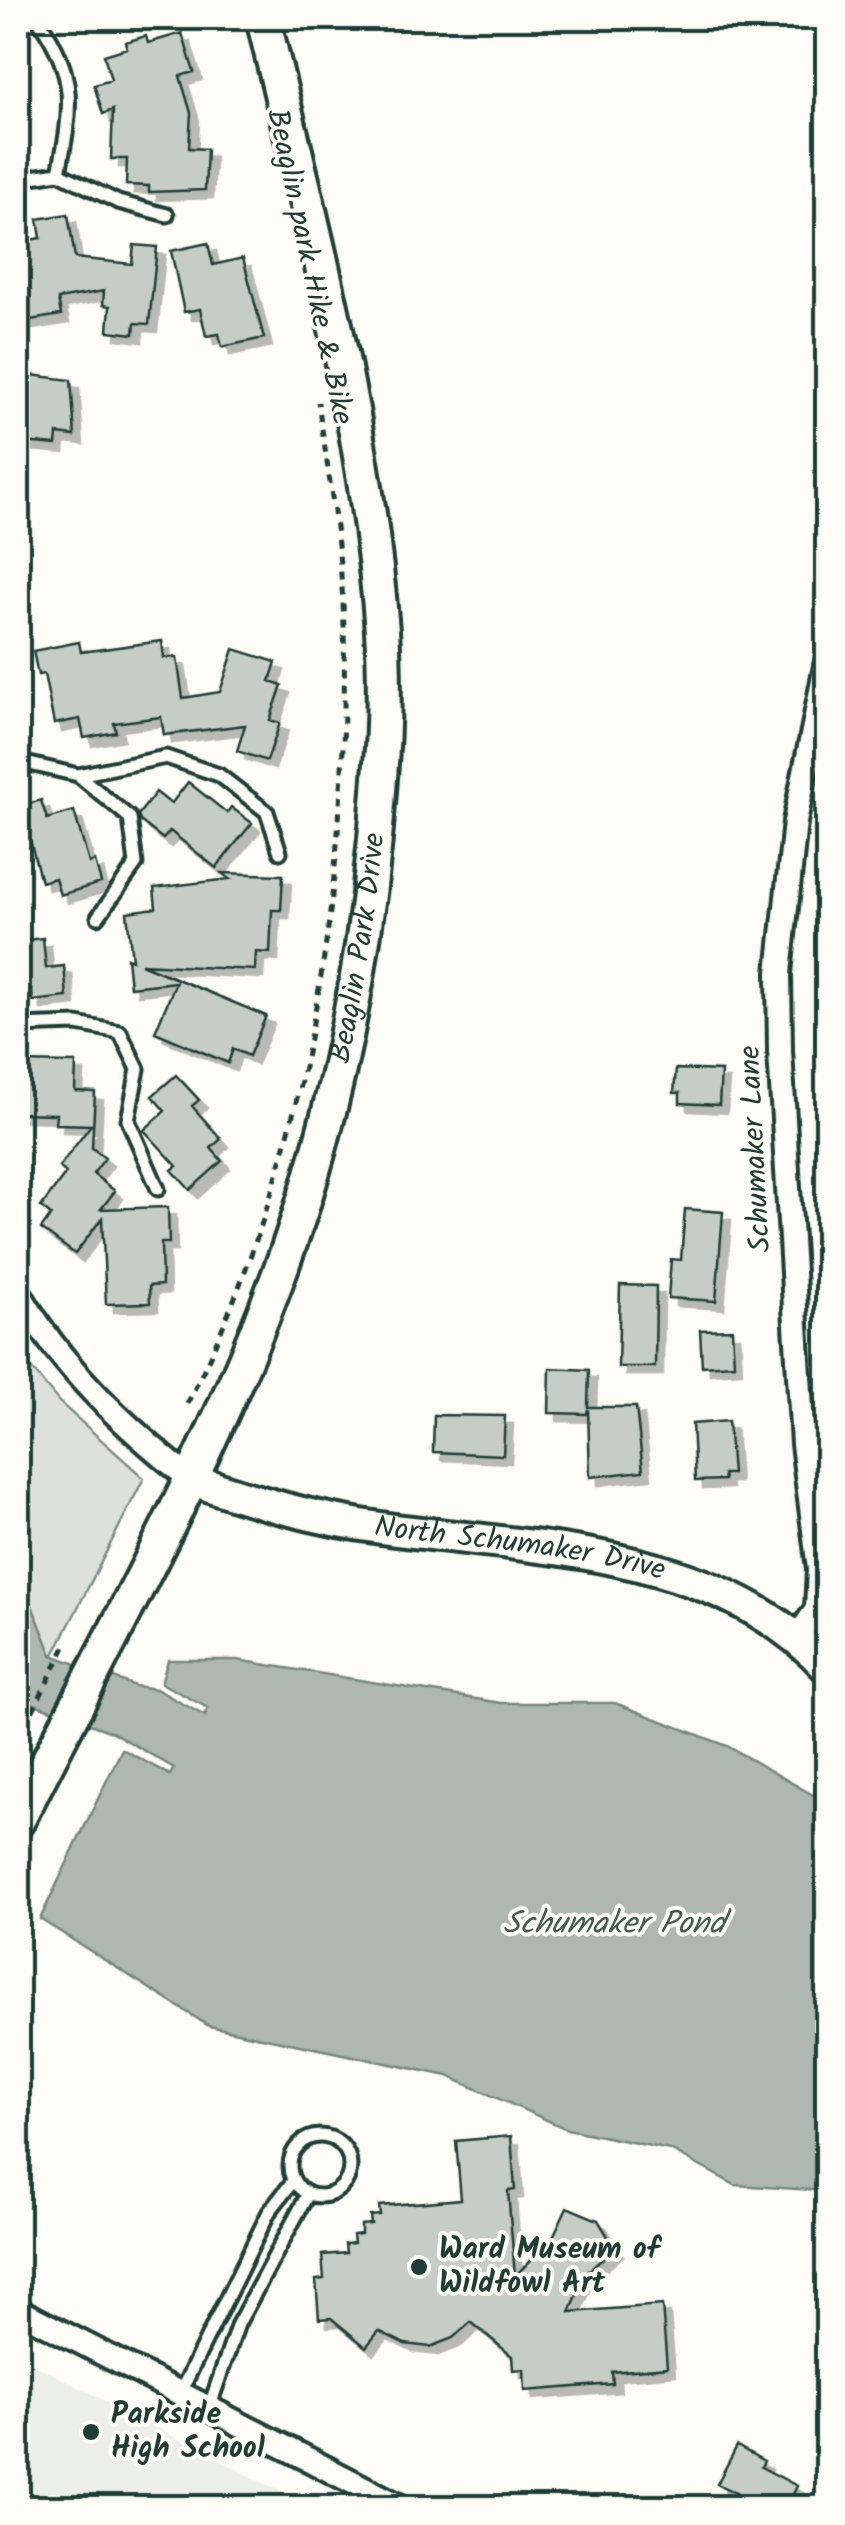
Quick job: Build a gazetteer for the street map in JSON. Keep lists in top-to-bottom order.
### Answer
{
  "streets": {
    "main road": ["Beaglin Park Drive"],
    "street": ["Schumaker Lane", "North Schumaker Drive"],
    "path": ["Beaglin park Hike & Bike"]
  },
  "crossings": [
    ["Beaglin Park Drive", "North Schumaker Drive"],
    ["Schumaker Lane", "North Schumaker Drive"]
  ],
  "water": ["Schumaker Pond"],
  "places": ["Ward Museum of Wildfowl Art", "Parkside High School"]
}
